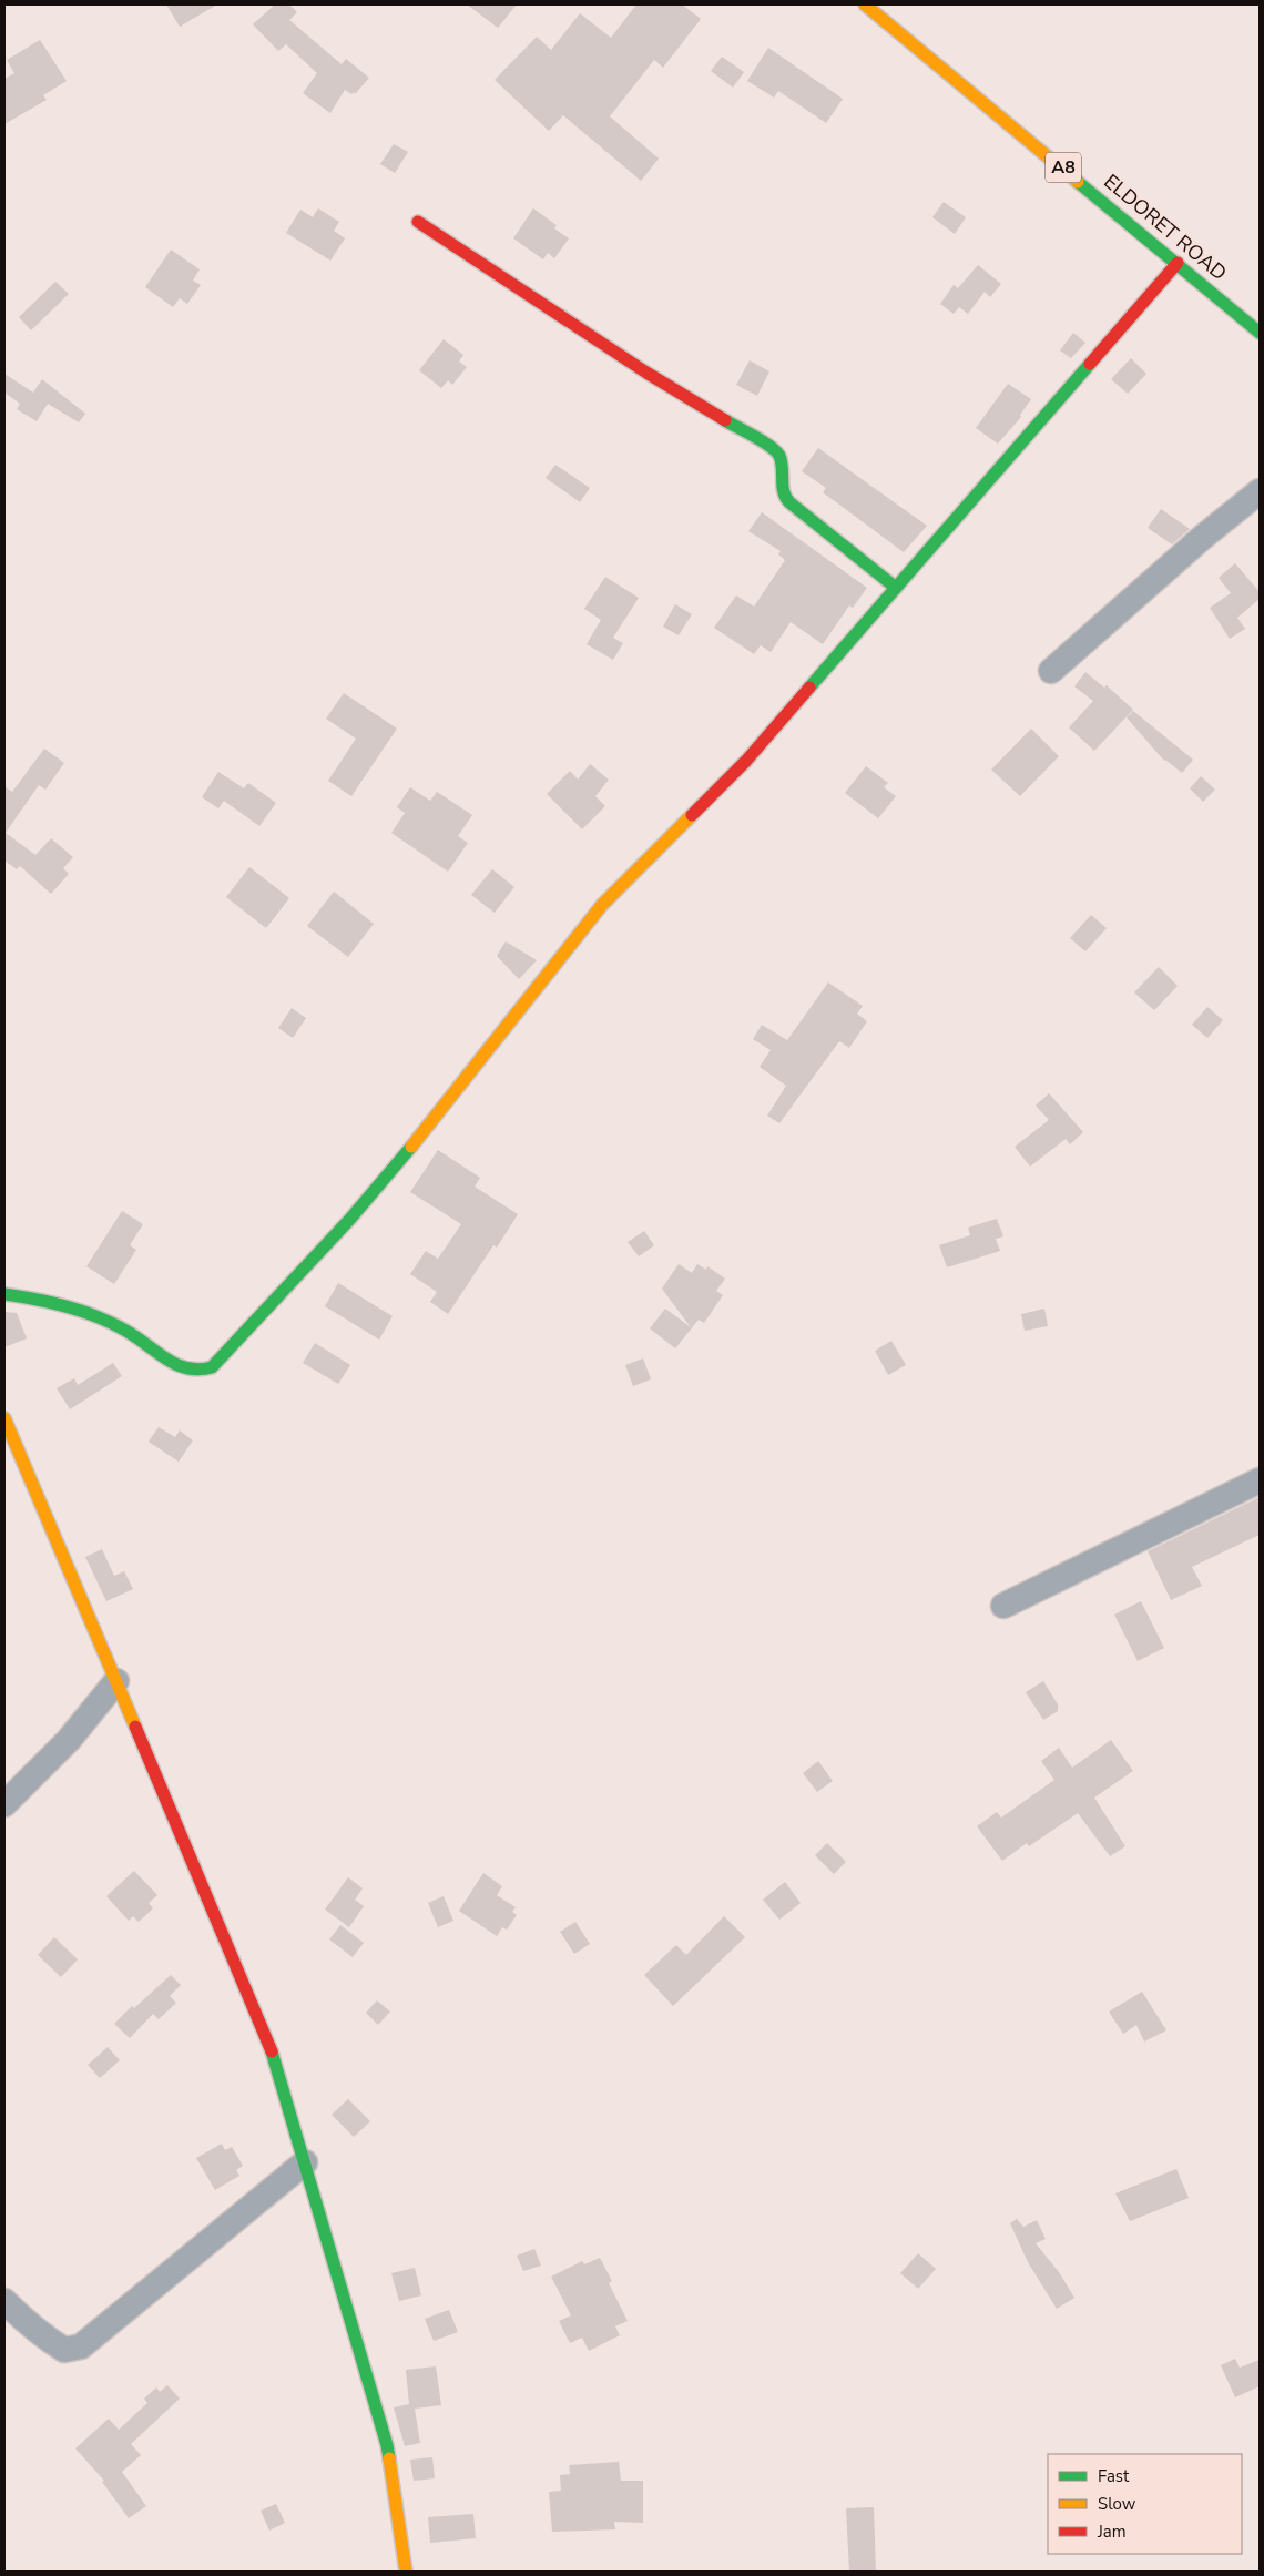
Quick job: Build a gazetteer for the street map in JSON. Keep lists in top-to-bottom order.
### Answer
{
  "streets": {
    "main road": ["A8", "ELDORET ROAD"]
  },
  "legend": ["Fast", "Slow", "Jam"]
}
